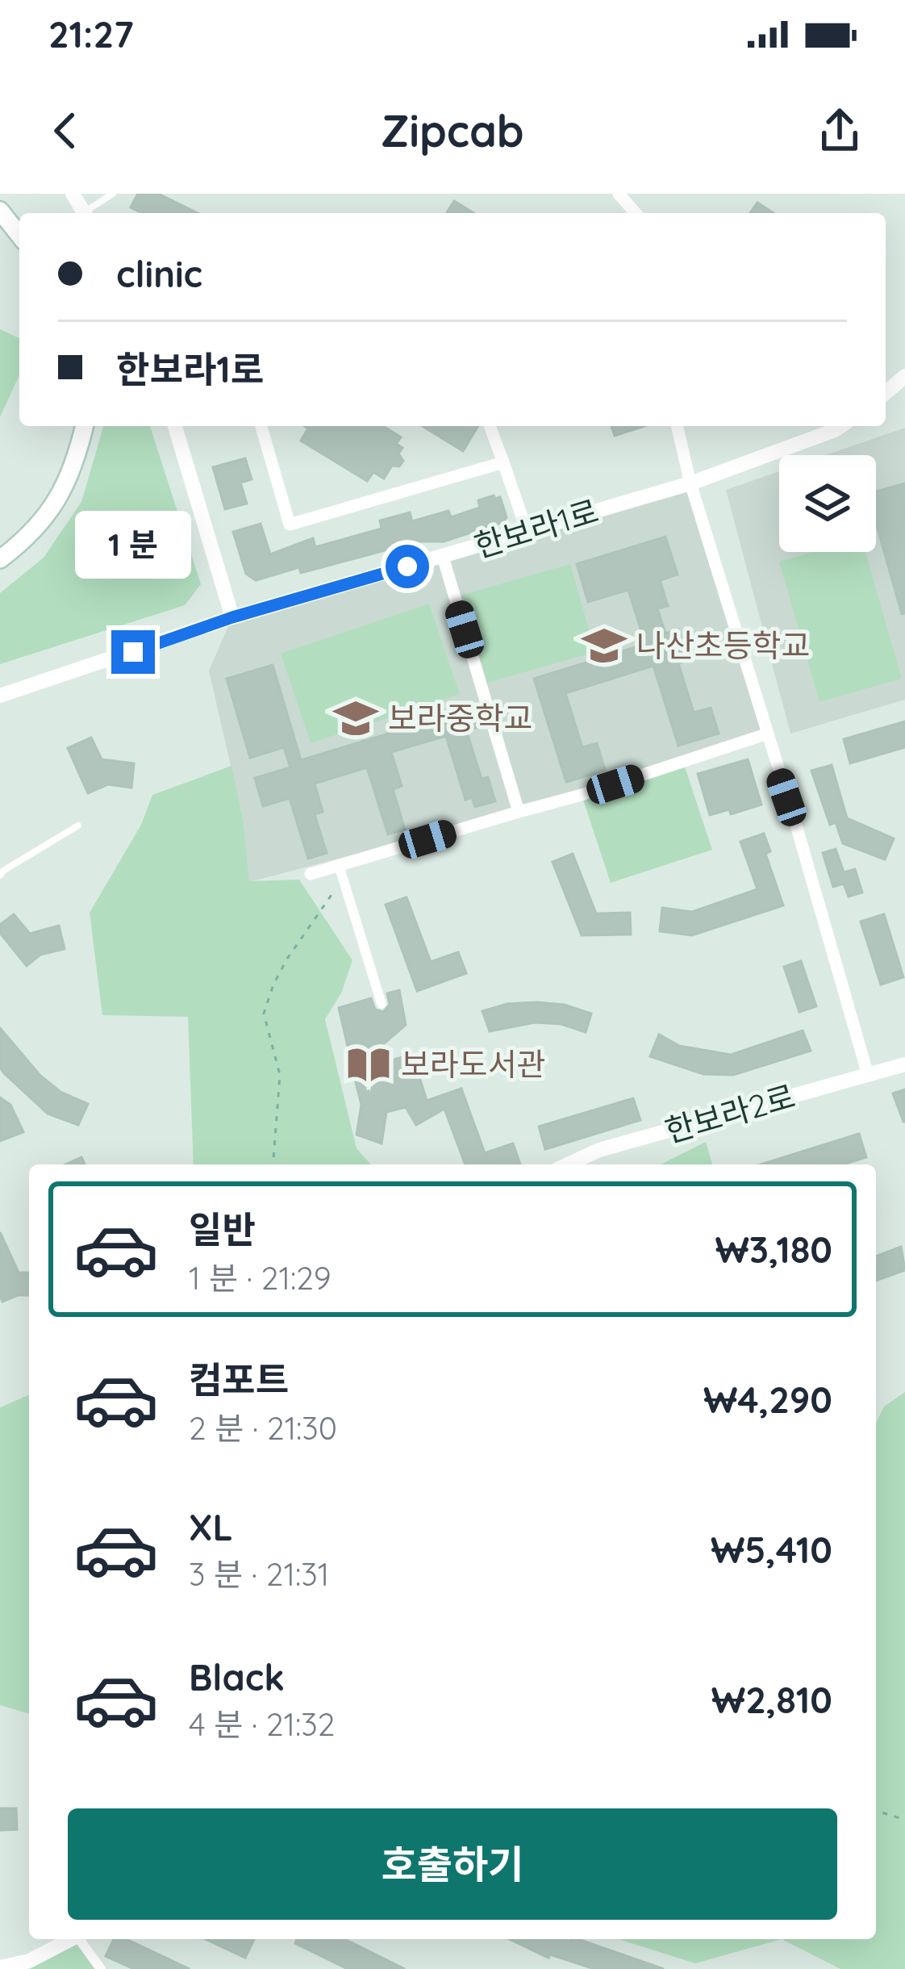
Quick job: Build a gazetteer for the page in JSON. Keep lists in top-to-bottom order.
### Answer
{
  "streets": {
    "street": ["한보라1로", "한보라2로"]
  },
  "places": {
    "school or university": ["나산초등학교", "보라중학교"],
    "library": ["보라도서관"]
  },
  "page": {
    "status": "21:27",
    "header": "Zipcab",
    "banner": ["clinic", "한보라1로"],
    "bubble": "1 분",
    "list": [
      {
        "name": "일반",
        "note": "1 분 · 21:29",
        "value": "₩3,180"
      },
      {
        "name": "컴포트",
        "note": "2 분 · 21:30",
        "value": "₩4,290"
      },
      {
        "name": "XL",
        "note": "3 분 · 21:31",
        "value": "₩5,410"
      },
      {
        "name": "Black",
        "note": "4 분 · 21:32",
        "value": "₩2,810"
      }
    ],
    "buttons": "호출하기"
  }
}
